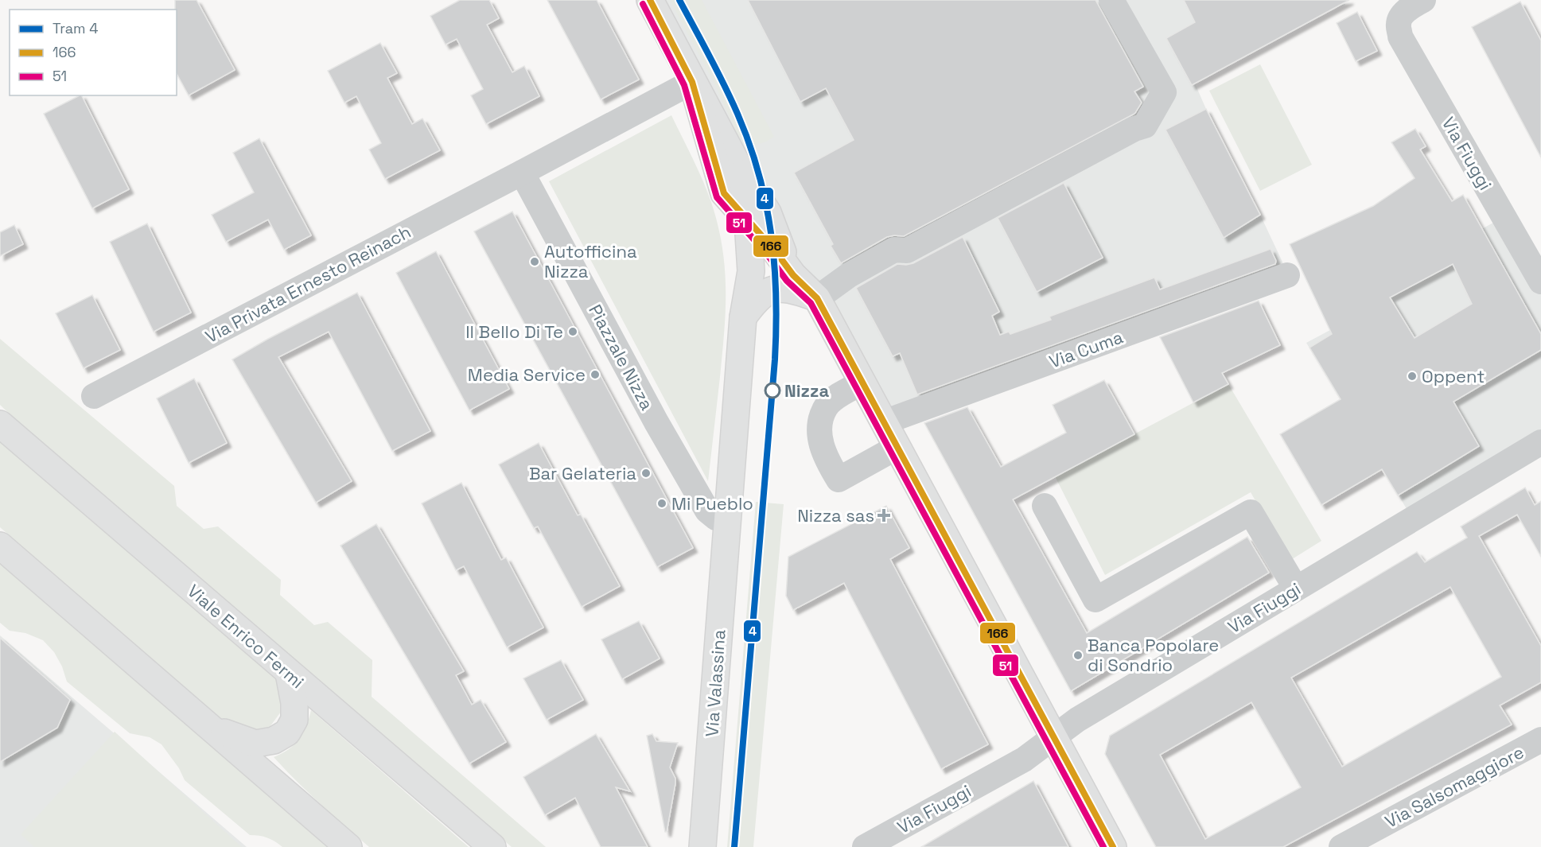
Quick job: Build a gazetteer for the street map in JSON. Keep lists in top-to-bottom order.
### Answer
{
  "streets": {
    "main road": ["Viale Enrico Fermi", "Via Valassina"],
    "street": [
      "Via Fiuggi",
      "Via Privata Ernesto Reinach",
      "Via Cuma",
      "Piazzale Nizza",
      "Via Salsomaggiore"
    ]
  },
  "crossings": [
    ["Via Privata Ernesto Reinach", "Piazzale Nizza"],
    ["Piazzale Nizza", "Via Valassina"]
  ],
  "places": {
    "other": [
      "Autofficina Nizza",
      "Il Bello Di Te",
      "Media Service",
      "Oppent",
      "Nizza",
      "Bar Gelateria",
      "Mi Pueblo",
      "Banca Popolare di Sondrio"
    ],
    "health": ["Nizza sas"]
  },
  "lines": ["tram line 4", "transit line 166", "transit line 51"],
  "legend": ["Tram 4", "166", "51"]
}
